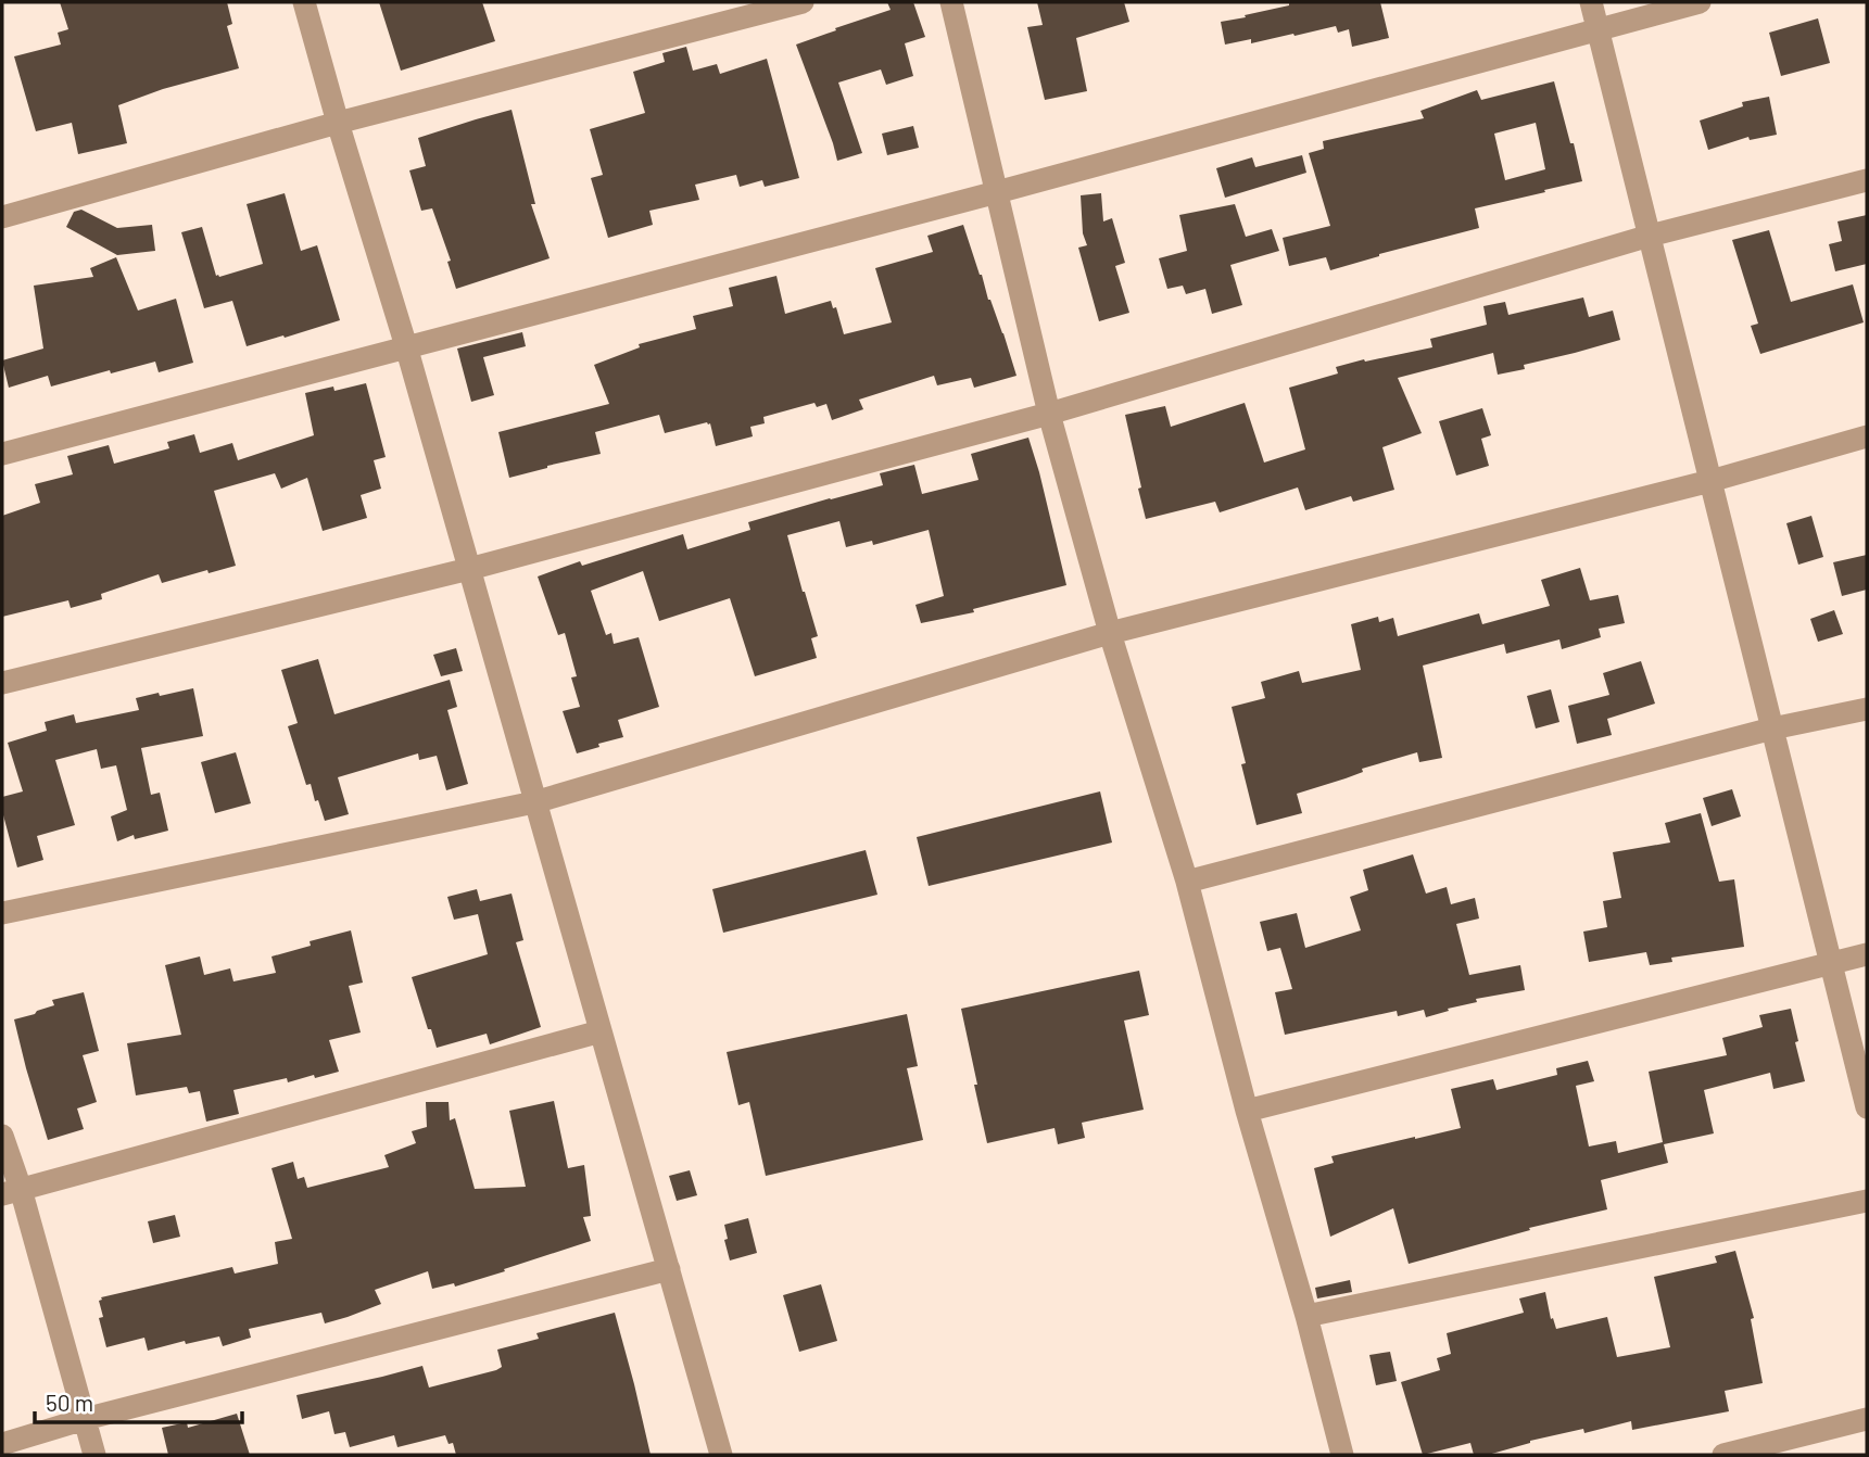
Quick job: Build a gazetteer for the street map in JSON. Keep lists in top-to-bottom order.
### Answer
{
  "scale_bar": "50 m"
}
